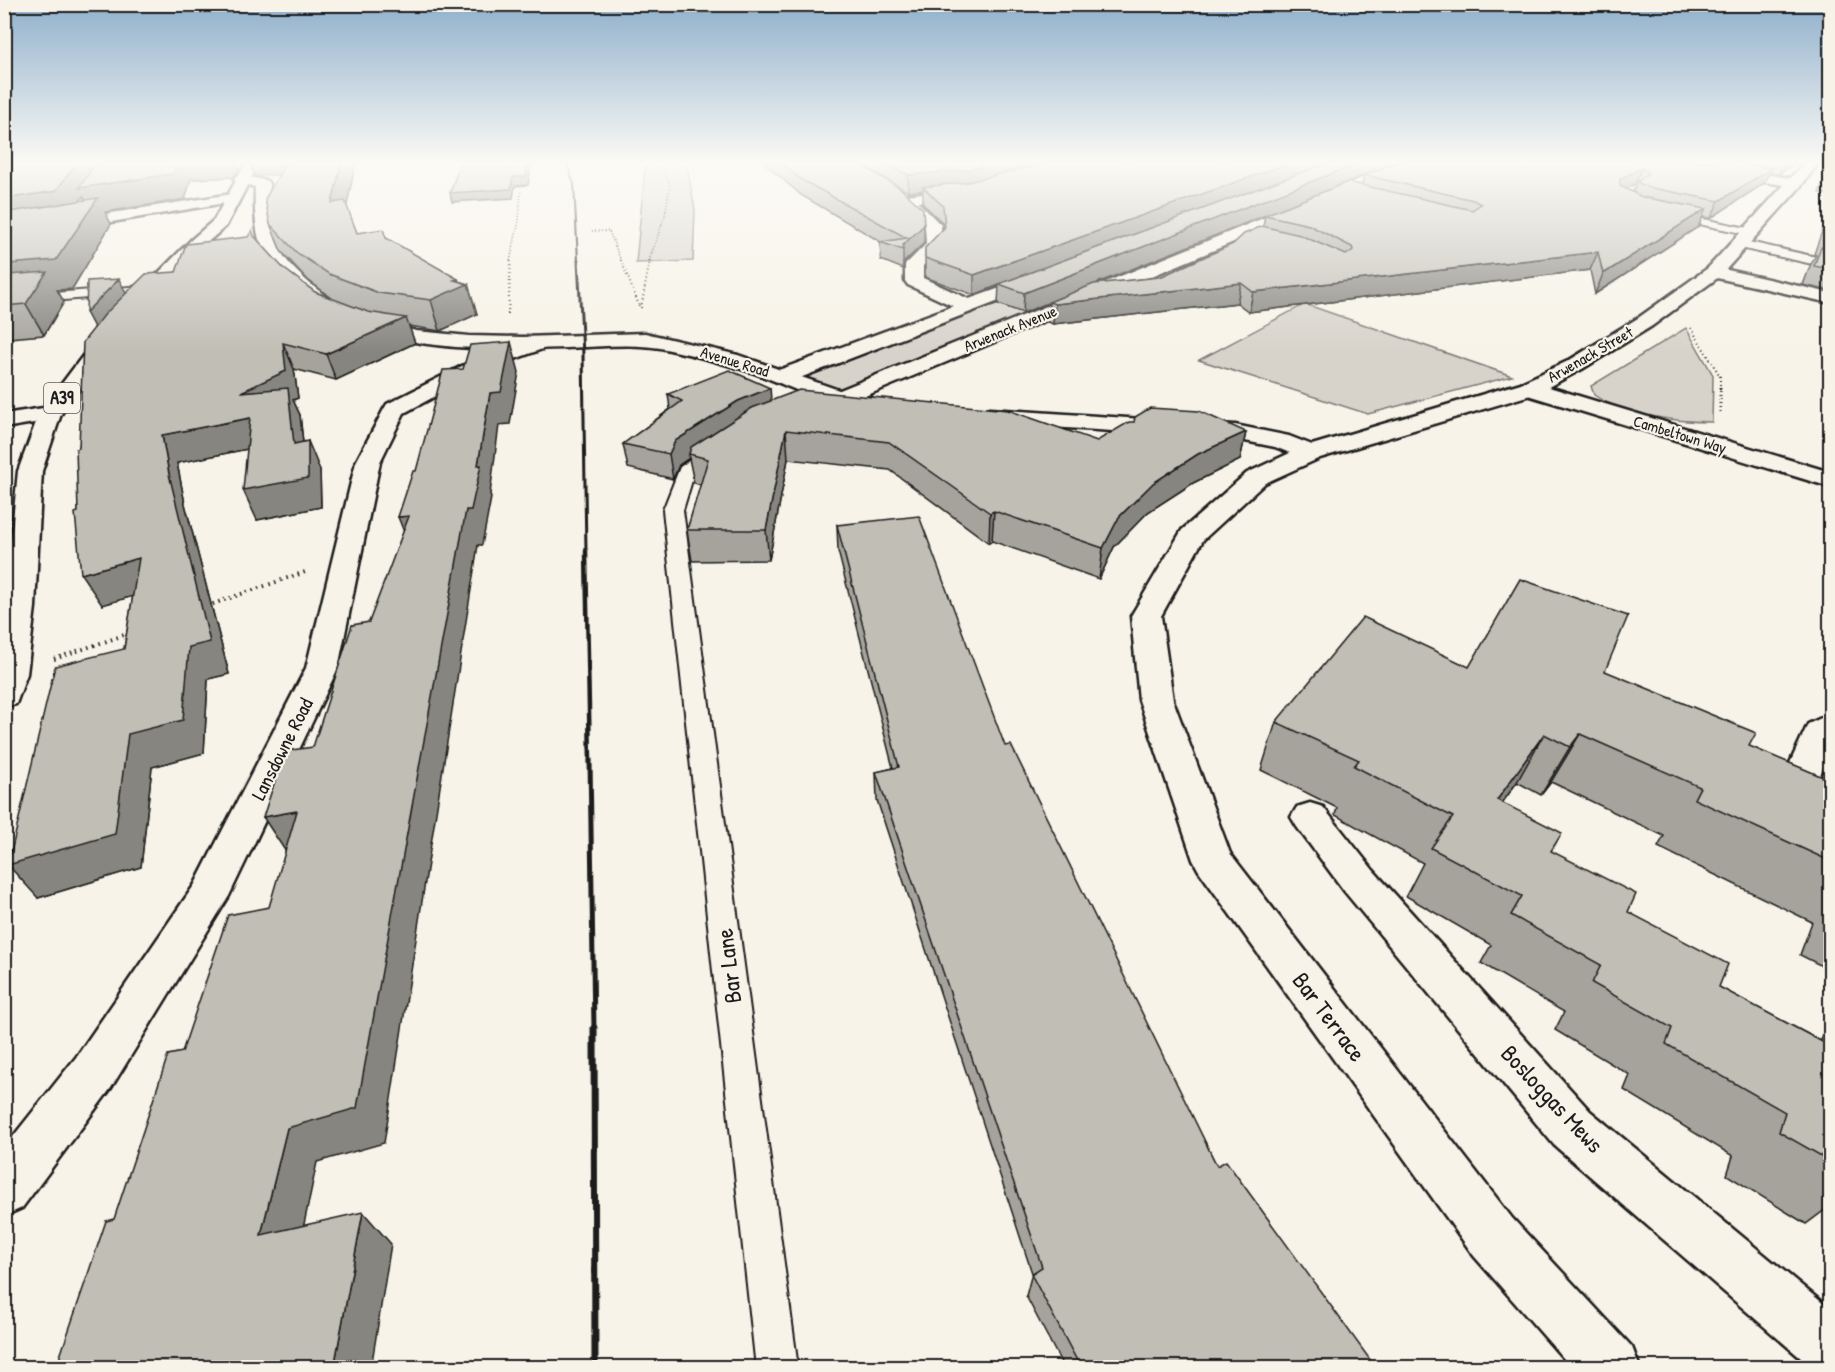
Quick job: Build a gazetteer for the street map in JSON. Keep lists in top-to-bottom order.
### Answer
{
  "streets": {
    "street": [
      "Arwenack Avenue",
      "Arwenack Street",
      "Avenue Road",
      "A39",
      "Cambeltown Way",
      "Lansdowne Road",
      "Bar Terrace",
      "Bosloggas Mews"
    ],
    "lane": ["Bar Lane"]
  },
  "crossings": [
    ["Arwenack Avenue", "Avenue Road"],
    ["Arwenack Street", "Cambeltown Way"],
    ["Arwenack Street", "Bar Terrace"],
    ["Avenue Road", "Lansdowne Road"]
  ]
}
